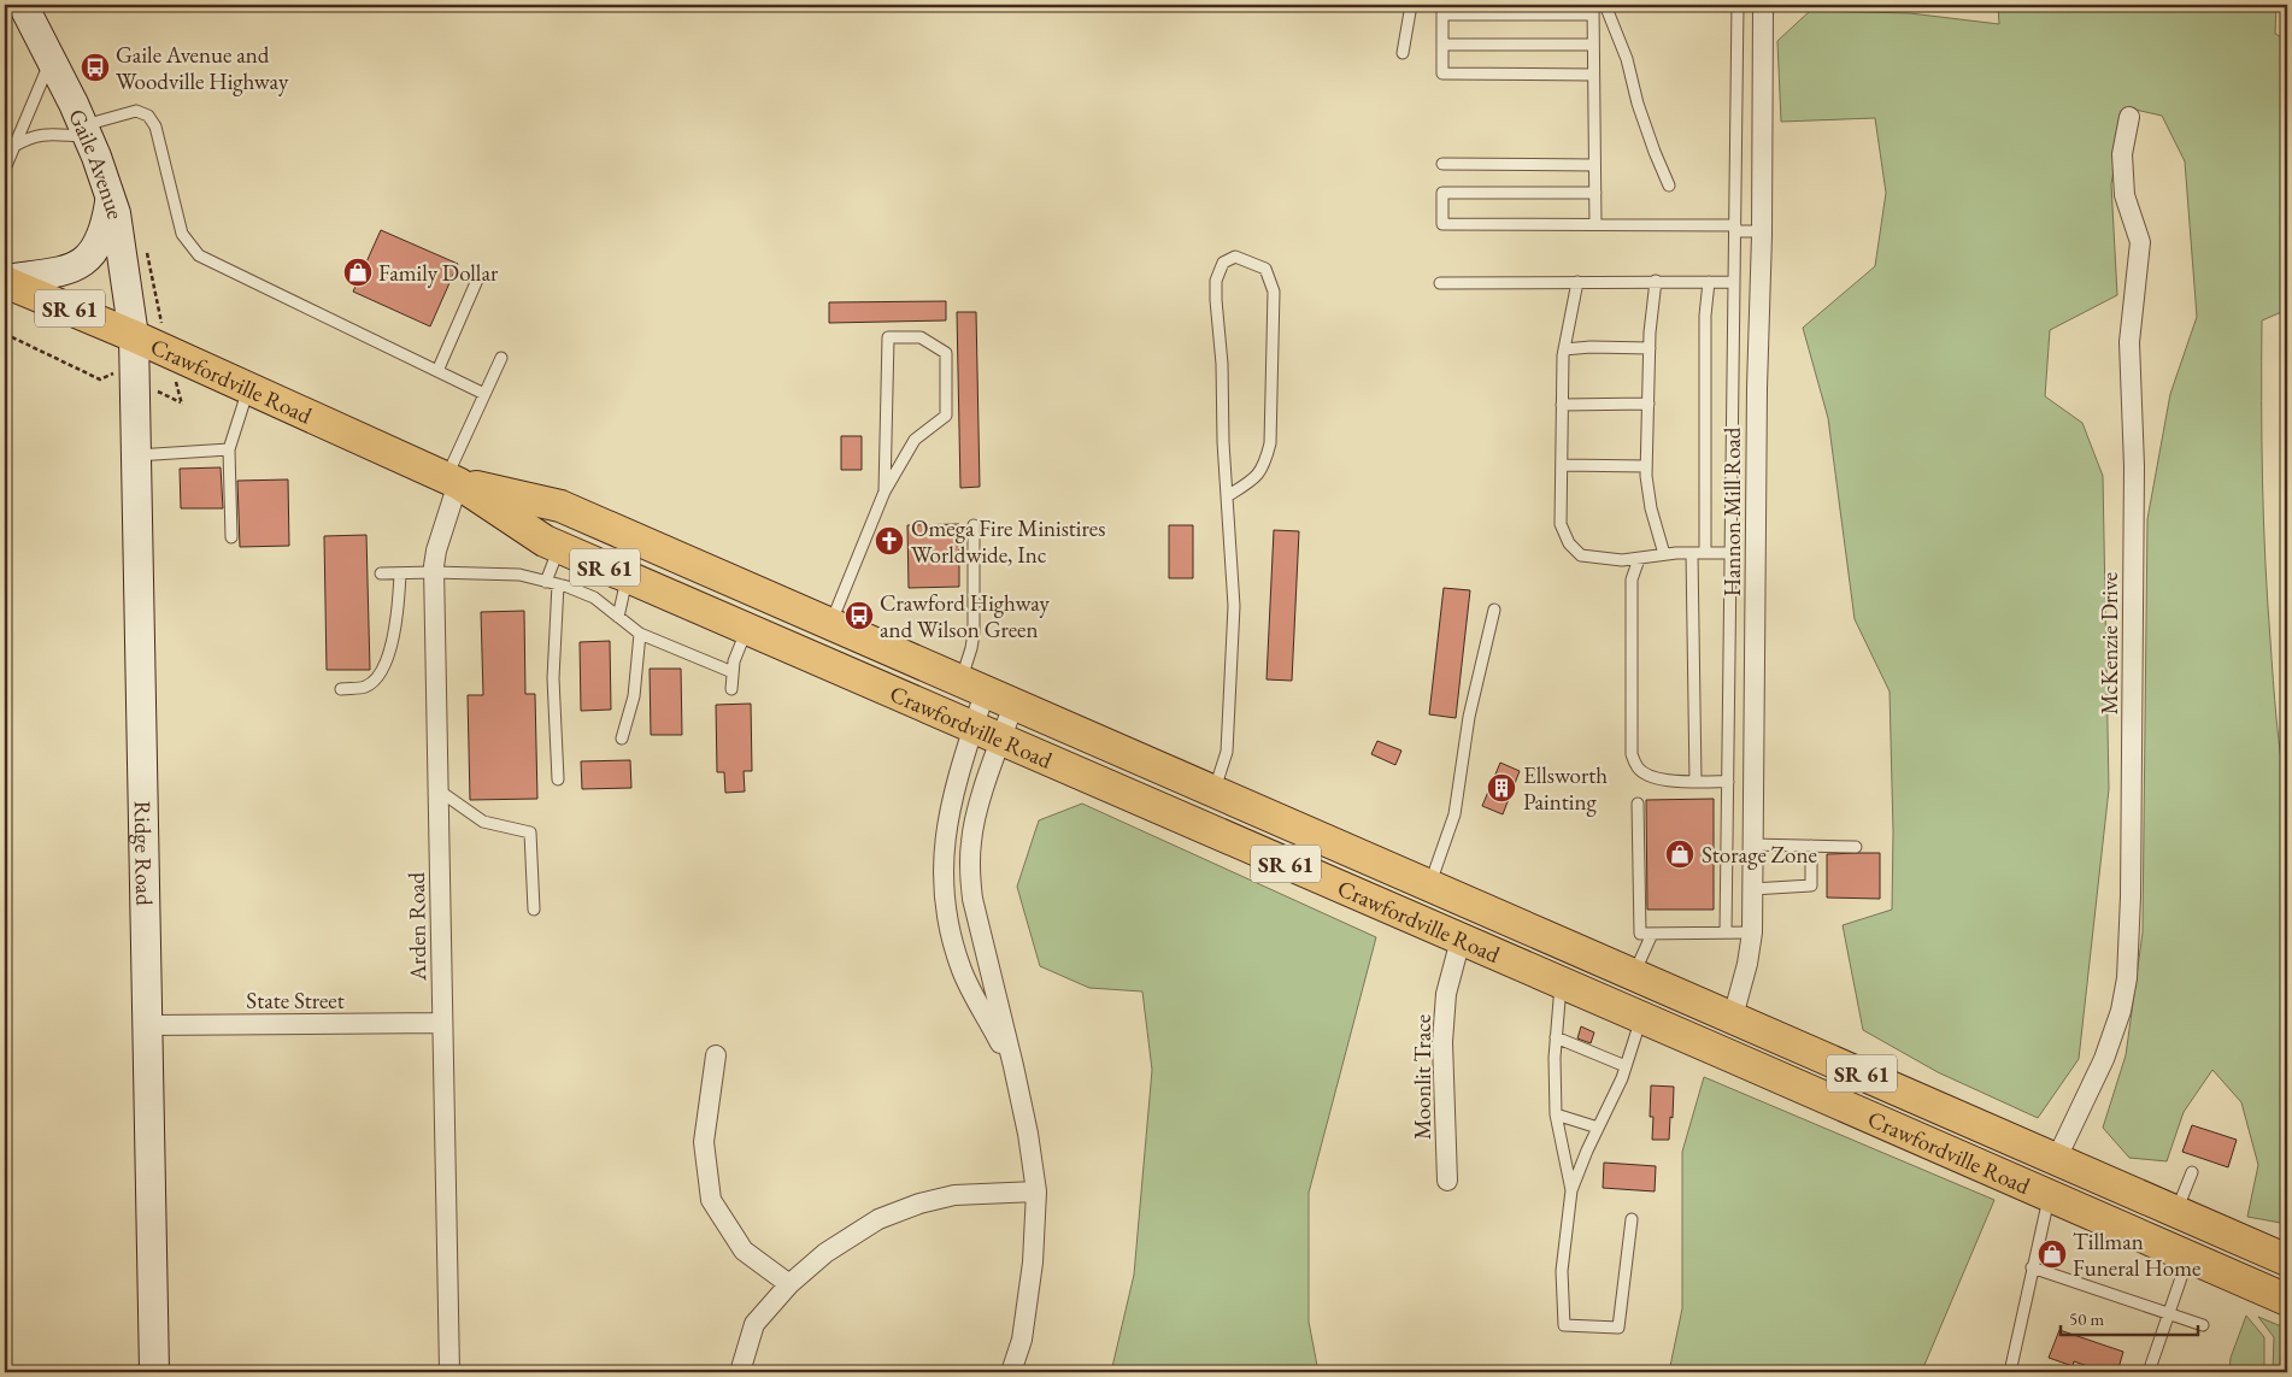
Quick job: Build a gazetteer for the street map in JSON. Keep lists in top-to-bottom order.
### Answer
{
  "streets": {
    "main road": ["SR 61", "Crawfordville Road"],
    "street": [
      "Gaile Avenue",
      "Hannon Mill Road",
      "McKenzie Drive",
      "Ridge Road",
      "Arden Road",
      "State Street",
      "Moonlit Trace"
    ]
  },
  "crossings": [
    ["Gaile Avenue", "Crawfordville Road"],
    ["Gaile Avenue", "Ridge Road"],
    ["Crawfordville Road", "Hannon Mill Road"],
    ["Crawfordville Road", "McKenzie Drive"],
    ["Crawfordville Road", "Ridge Road"],
    ["Crawfordville Road", "Arden Road"],
    ["Crawfordville Road", "Moonlit Trace"],
    ["Ridge Road", "State Street"],
    ["Arden Road", "State Street"]
  ],
  "places": {
    "bus stop": ["Gaile Avenue and Woodville Highway", "Crawford Highway and Wilson Green"],
    "shop": ["Family Dollar", "Storage Zone", "Tillman Funeral Home"],
    "church": ["Omega Fire Ministires Worldwide, Inc"],
    "building": ["Ellsworth Painting"]
  },
  "scale_bar": "50 m"
}
